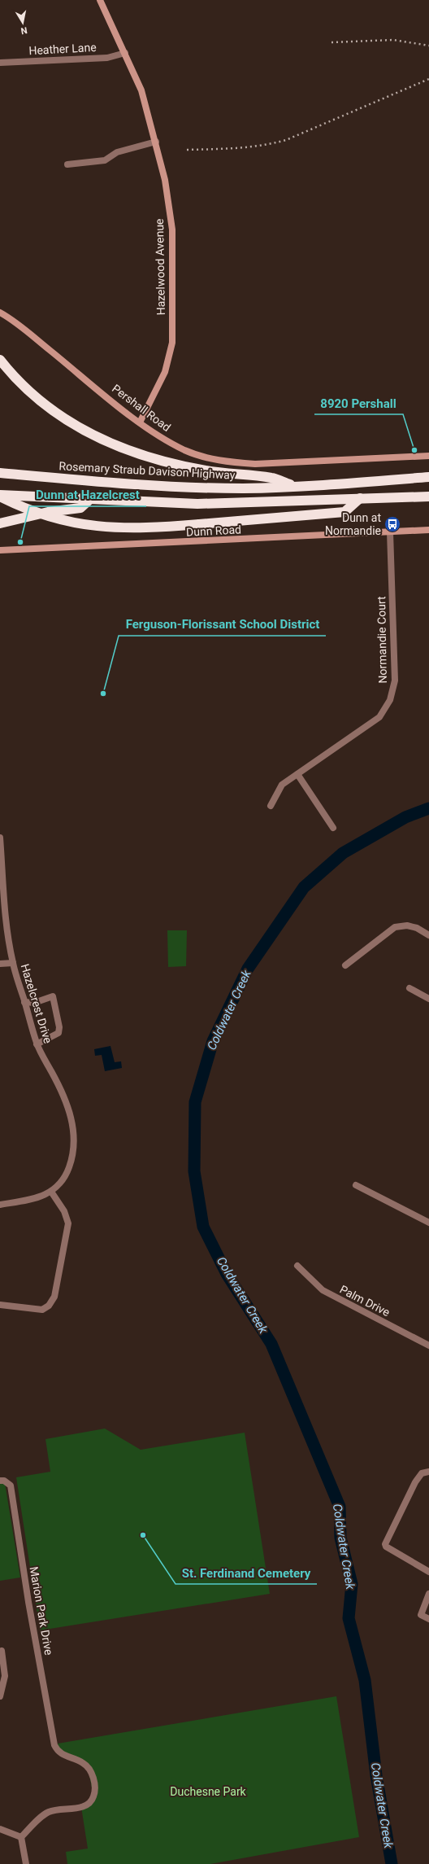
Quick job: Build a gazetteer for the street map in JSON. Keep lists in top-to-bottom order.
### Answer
{
  "streets": {
    "highway": ["Rosemary Straub Davison Highway"],
    "street": [
      "Heather Lane",
      "Hazelwood Avenue",
      "Pershall Road",
      "Dunn Road",
      "Normandie Court",
      "Hazelcrest Drive",
      "Palm Drive",
      "Marion Park Drive"
    ]
  },
  "crossings": [
    ["Heather Lane", "Hazelwood Avenue"],
    ["Hazelwood Avenue", "Pershall Road"],
    ["Dunn Road", "Normandie Court"]
  ],
  "water": ["Coldwater Creek"],
  "parks": ["Duchesne Park"],
  "places": {
    "other": [
      "8920 Pershall",
      "Dunn at Hazelcrest",
      "Ferguson-Florissant School District",
      "St. Ferdinand Cemetery"
    ],
    "bus stop": ["Dunn at Normandie"]
  },
  "north": "bottom"
}
